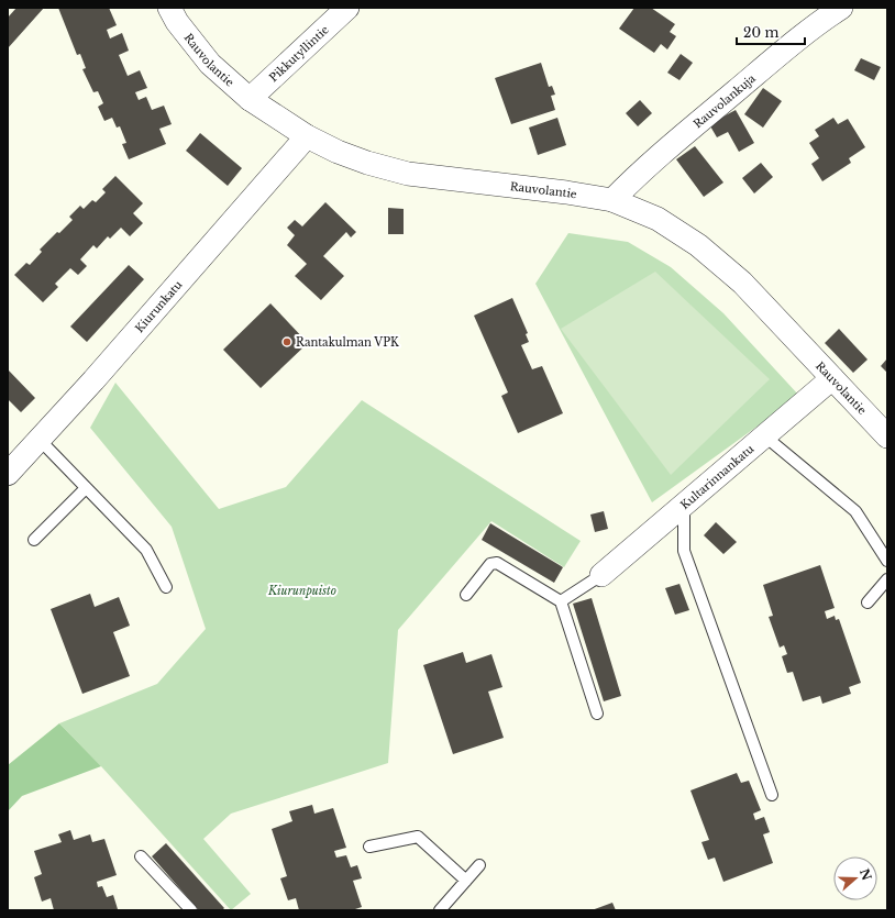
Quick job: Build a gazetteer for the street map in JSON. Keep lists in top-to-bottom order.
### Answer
{
  "streets": {
    "street": [
      "Pikkutyllintie",
      "Rauvolantie",
      "Rauvolankuja",
      "Kiurunkatu",
      "Kultarinnankatu"
    ]
  },
  "crossings": [
    ["Pikkutyllintie", "Rauvolantie"],
    ["Rauvolantie", "Rauvolankuja"],
    ["Rauvolantie", "Kiurunkatu"],
    ["Rauvolantie", "Kultarinnankatu"]
  ],
  "parks": ["Kiurunpuisto"],
  "places": ["Rantakulman VPK"],
  "scale_bar": "20 m",
  "north": "right"
}
